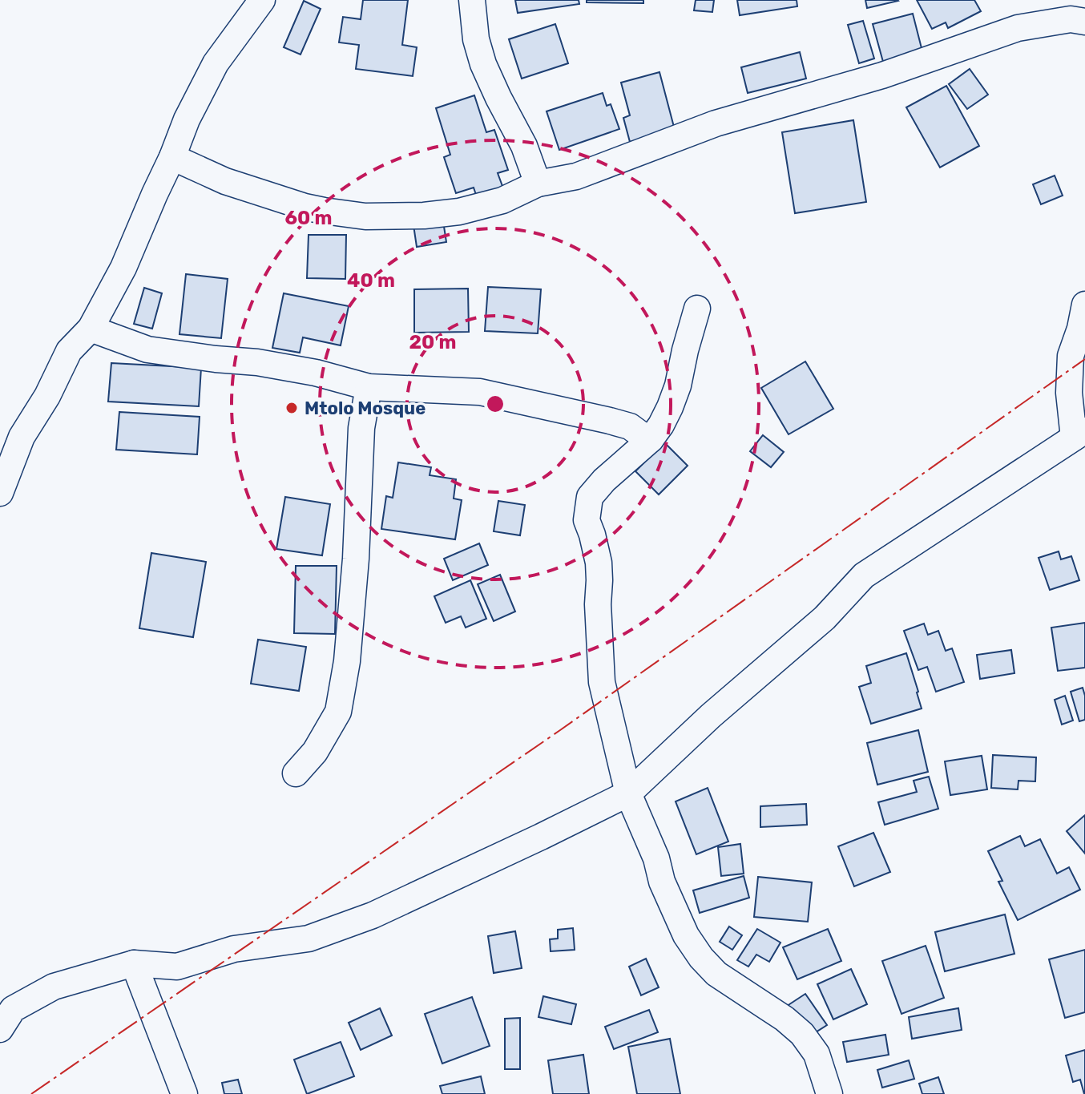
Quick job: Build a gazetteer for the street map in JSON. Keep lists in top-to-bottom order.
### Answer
{
  "places": ["Mtolo Mosque"],
  "rings": ["60 m", "40 m", "20 m"]
}
